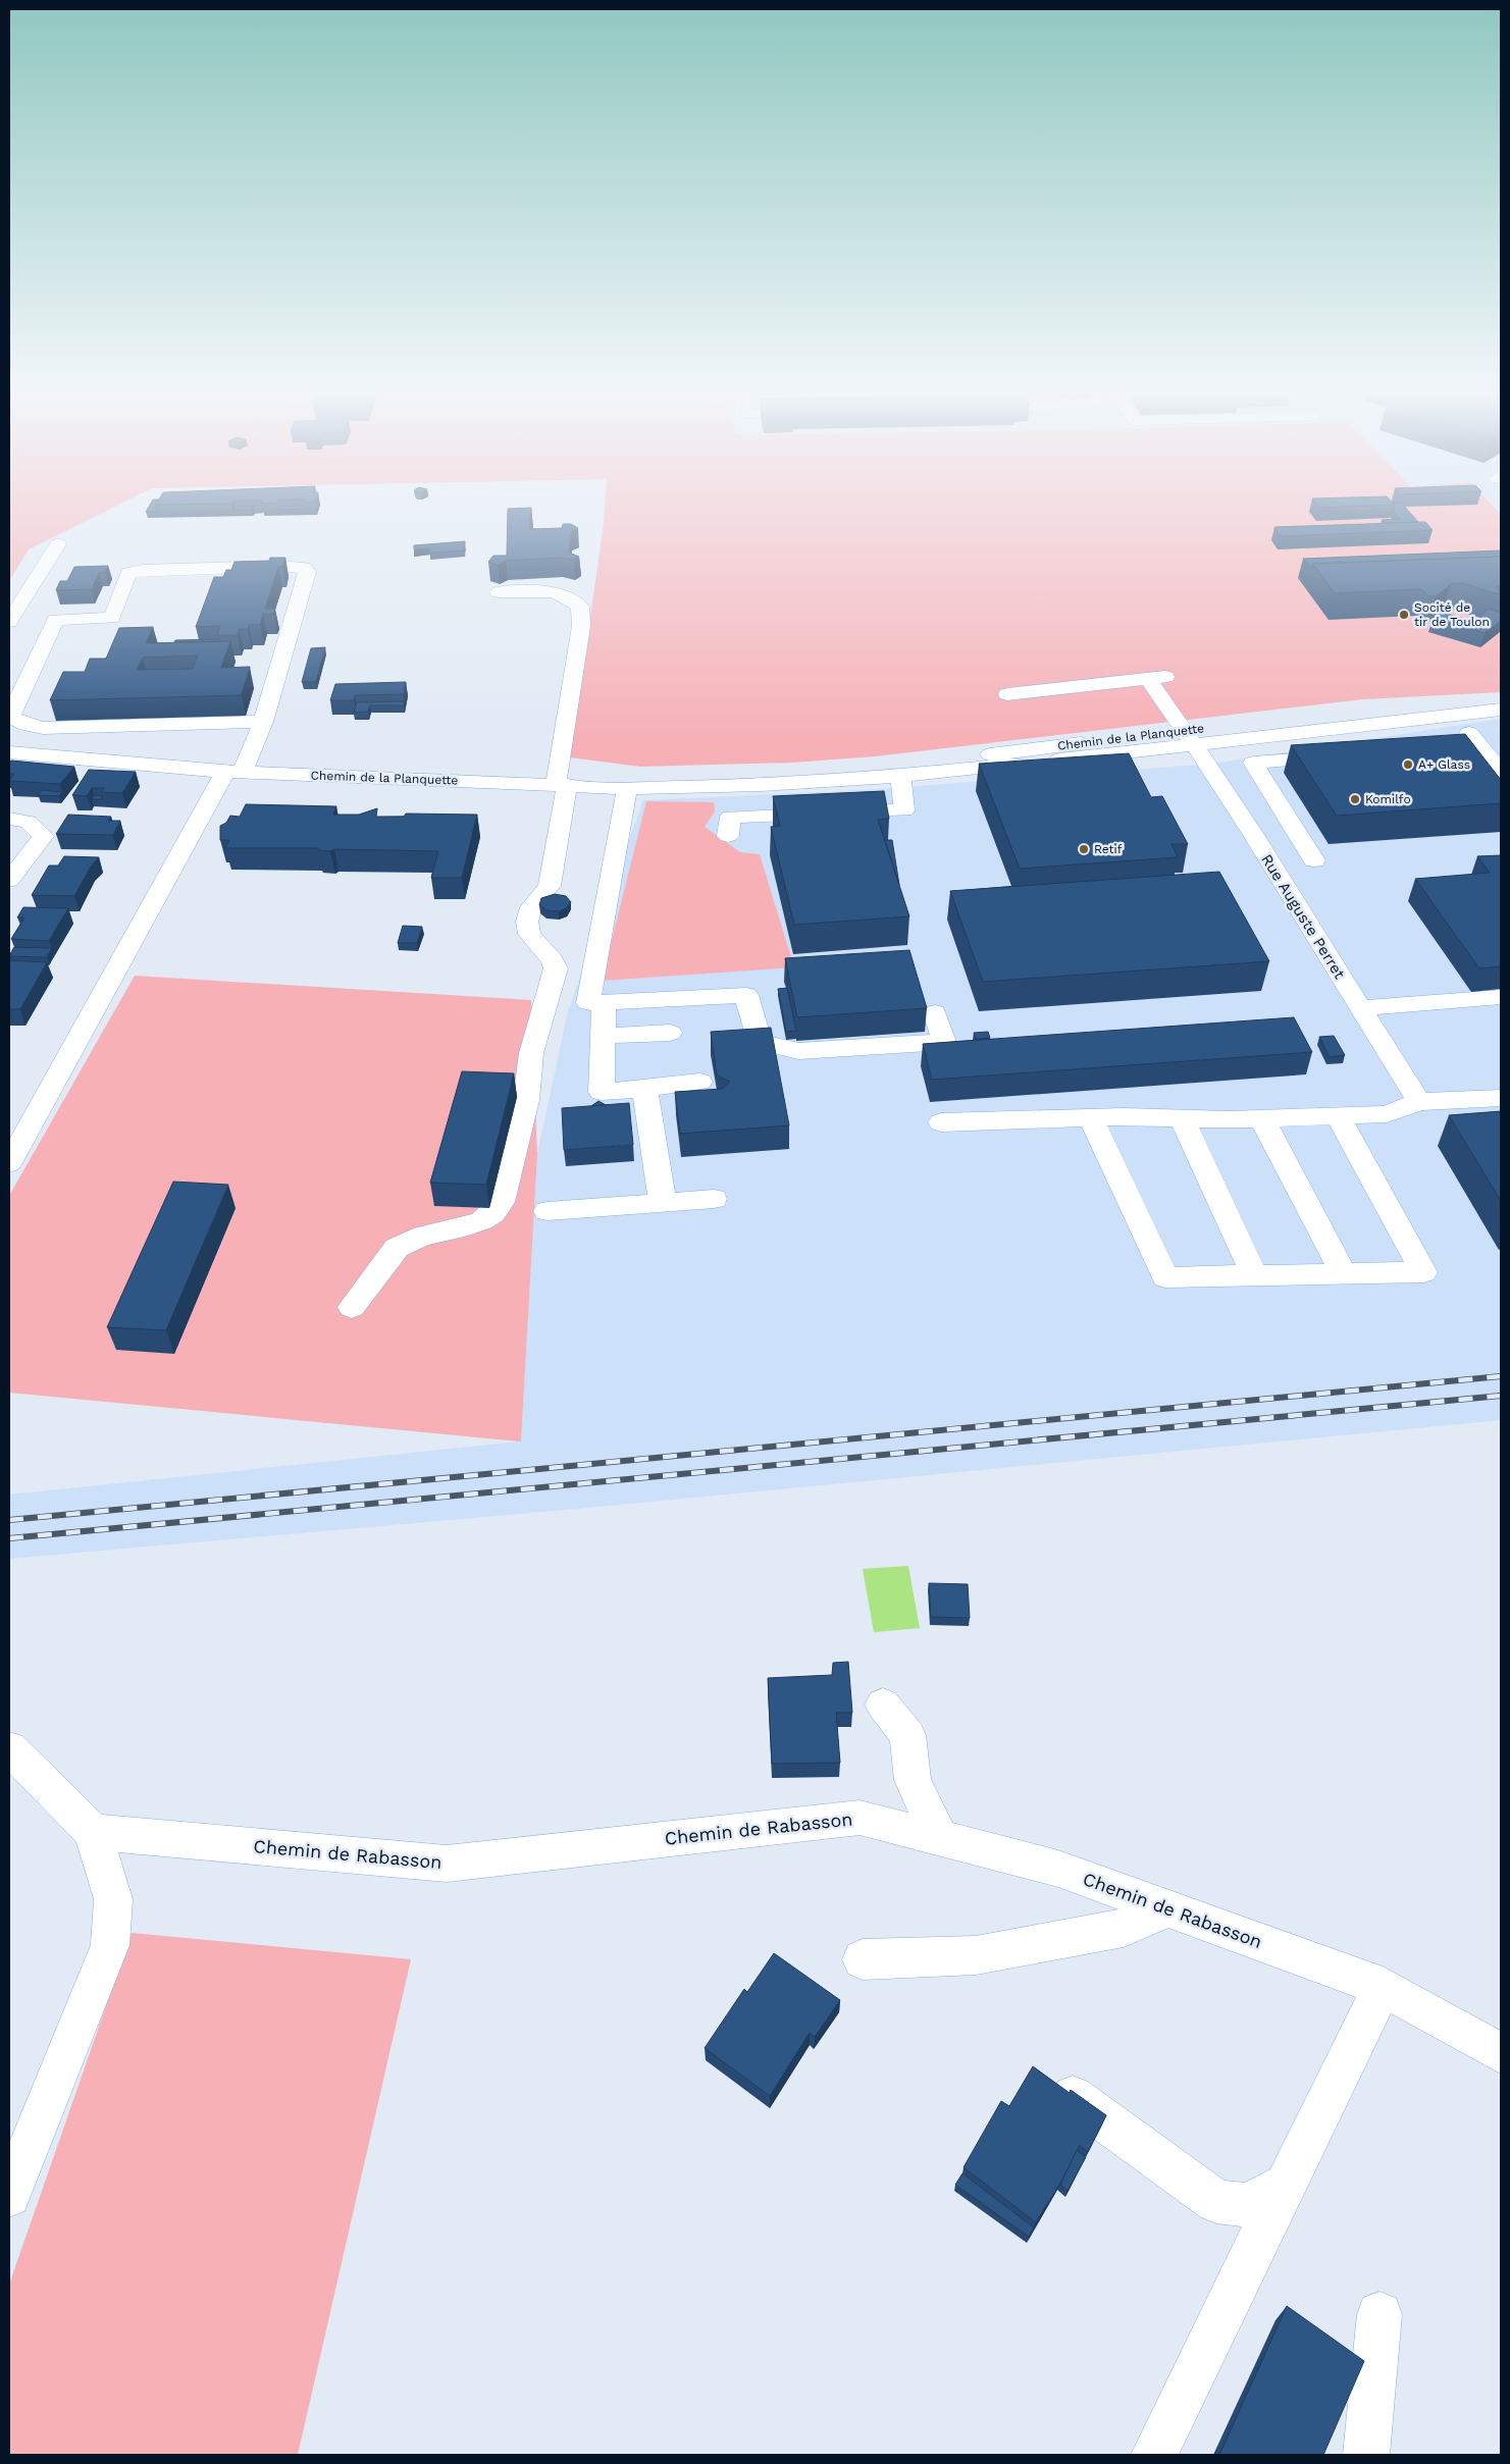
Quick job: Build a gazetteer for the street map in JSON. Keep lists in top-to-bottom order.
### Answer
{
  "streets": {
    "street": ["Chemin de la Planquette", "Rue Auguste Perret", "Chemin de Rabasson"]
  },
  "crossings": [
    ["Chemin de la Planquette", "Rue Auguste Perret"]
  ],
  "places": [
    "Socité de tir de Toulon",
    "A+ Glass",
    "Komilfo",
    "Retif"
  ]
}
